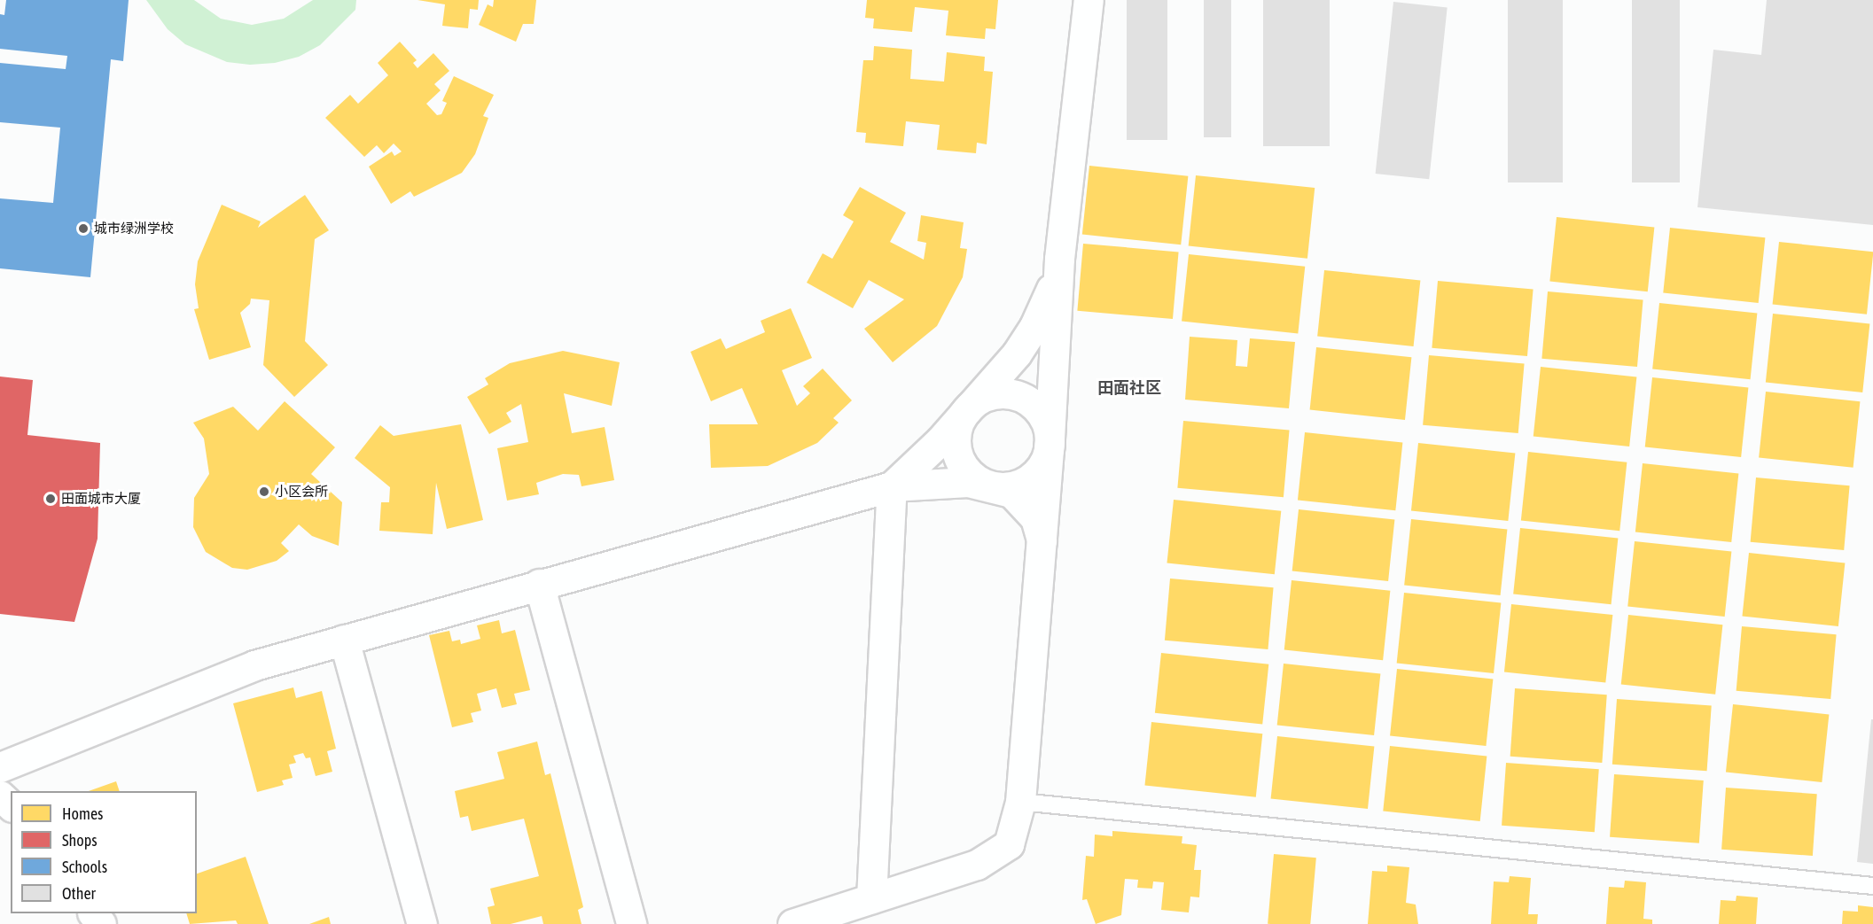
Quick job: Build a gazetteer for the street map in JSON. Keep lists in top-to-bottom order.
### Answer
{
  "districts": ["田面社区"],
  "places": ["城市绿洲学校", "小区会所", "田面城市大厦"],
  "legend": [
    "Homes",
    "Shops",
    "Schools",
    "Other"
  ]
}
